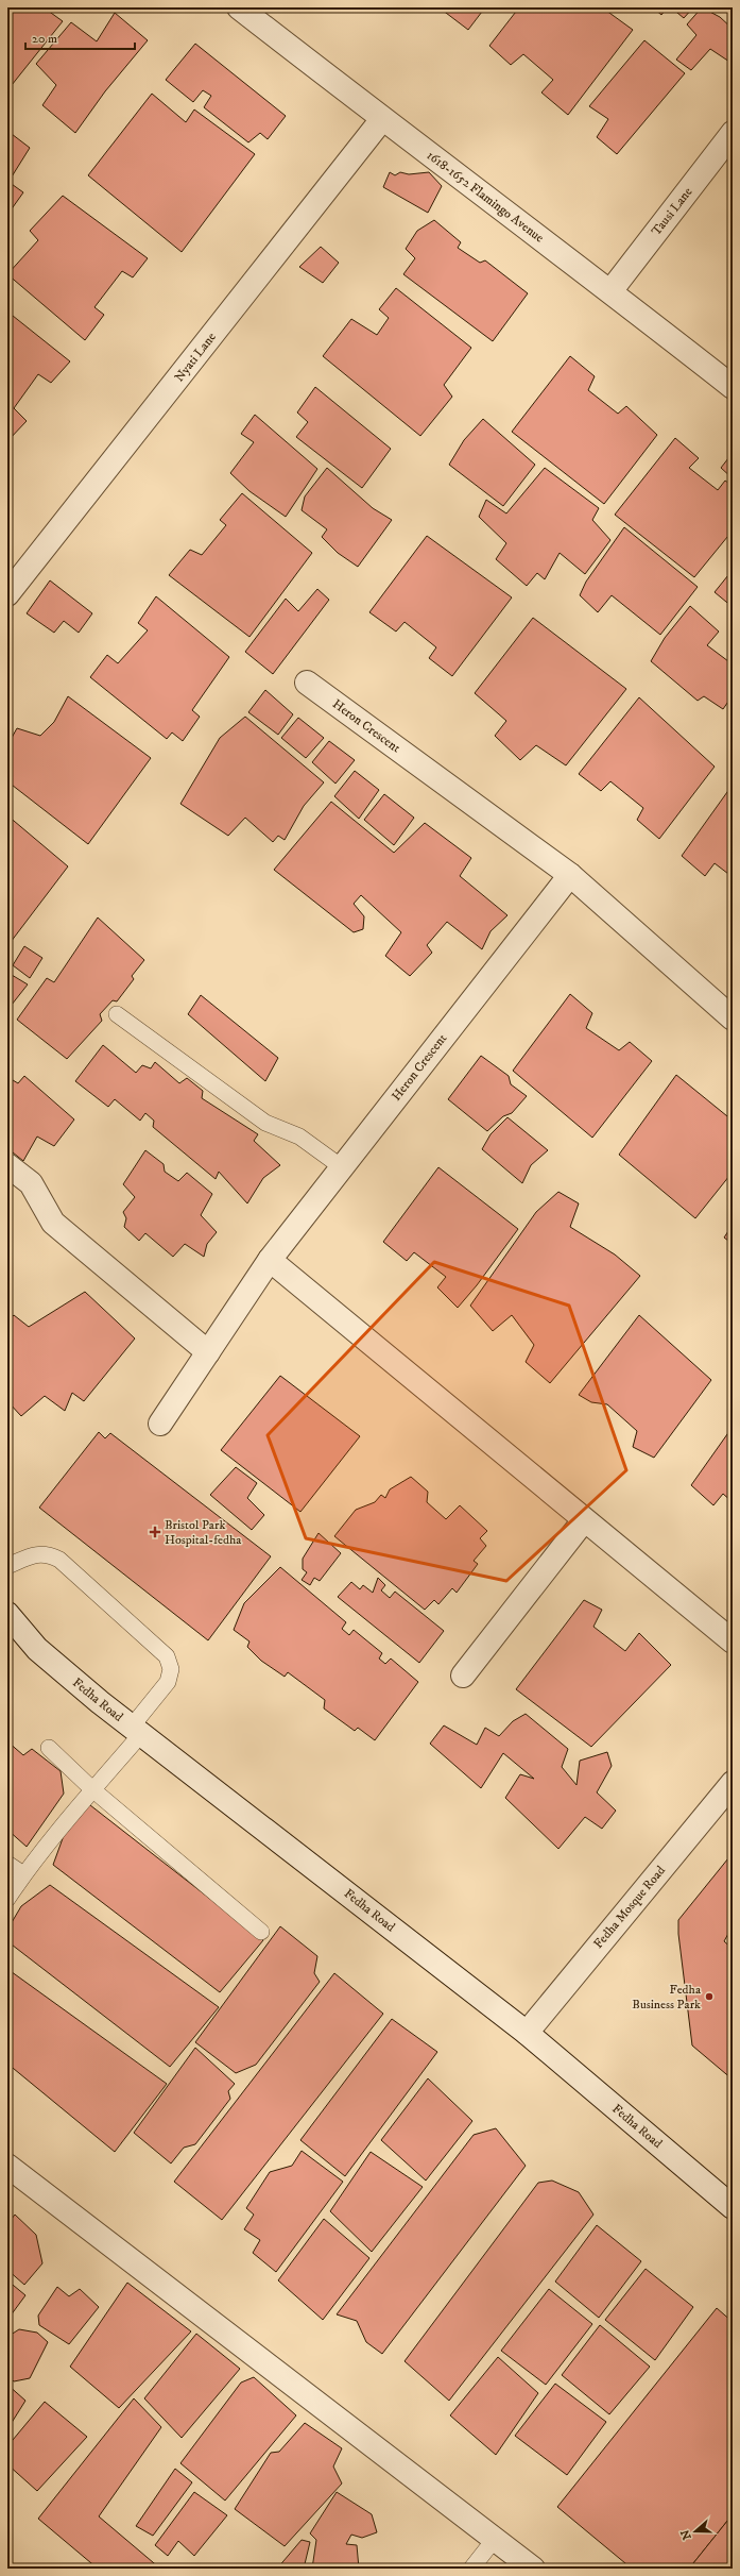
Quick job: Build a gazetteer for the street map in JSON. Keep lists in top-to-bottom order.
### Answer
{
  "streets": {
    "street": [
      "1618-1652 Flamingo Avenue",
      "Tausi Lane",
      "Nyati Lane",
      "Heron Crescent",
      "Fedha Road",
      "Fedha Mosque Road"
    ]
  },
  "crossings": [
    ["1618-1652 Flamingo Avenue", "Tausi Lane"],
    ["1618-1652 Flamingo Avenue", "Nyati Lane"],
    ["Fedha Road", "Fedha Mosque Road"]
  ],
  "places": {
    "health": ["Bristol Park Hospital-fedha"],
    "other": ["Fedha Business Park"]
  },
  "scale_bar": "20 m",
  "north": "left"
}
